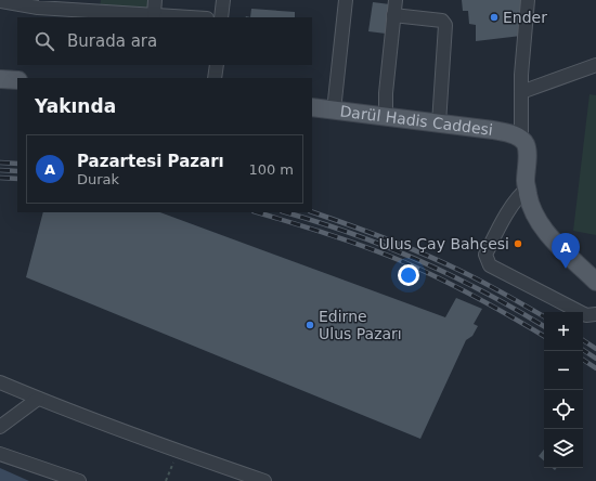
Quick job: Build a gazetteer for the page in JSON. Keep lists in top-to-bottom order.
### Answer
{
  "streets": {
    "main road": ["Darül Hadis Caddesi"]
  },
  "places": ["Ender", "Ulus Çay Bahçesi", "Edirne Ulus Pazarı"],
  "page": {
    "search": "Burada ara",
    "heading": "Yakında",
    "list": [
      {
        "mark": "A",
        "name": "Pazartesi Pazarı",
        "note": "Durak",
        "value": "100 m"
      }
    ],
    "pins": "A",
    "map_buttons": ["+", "−"]
  }
}
